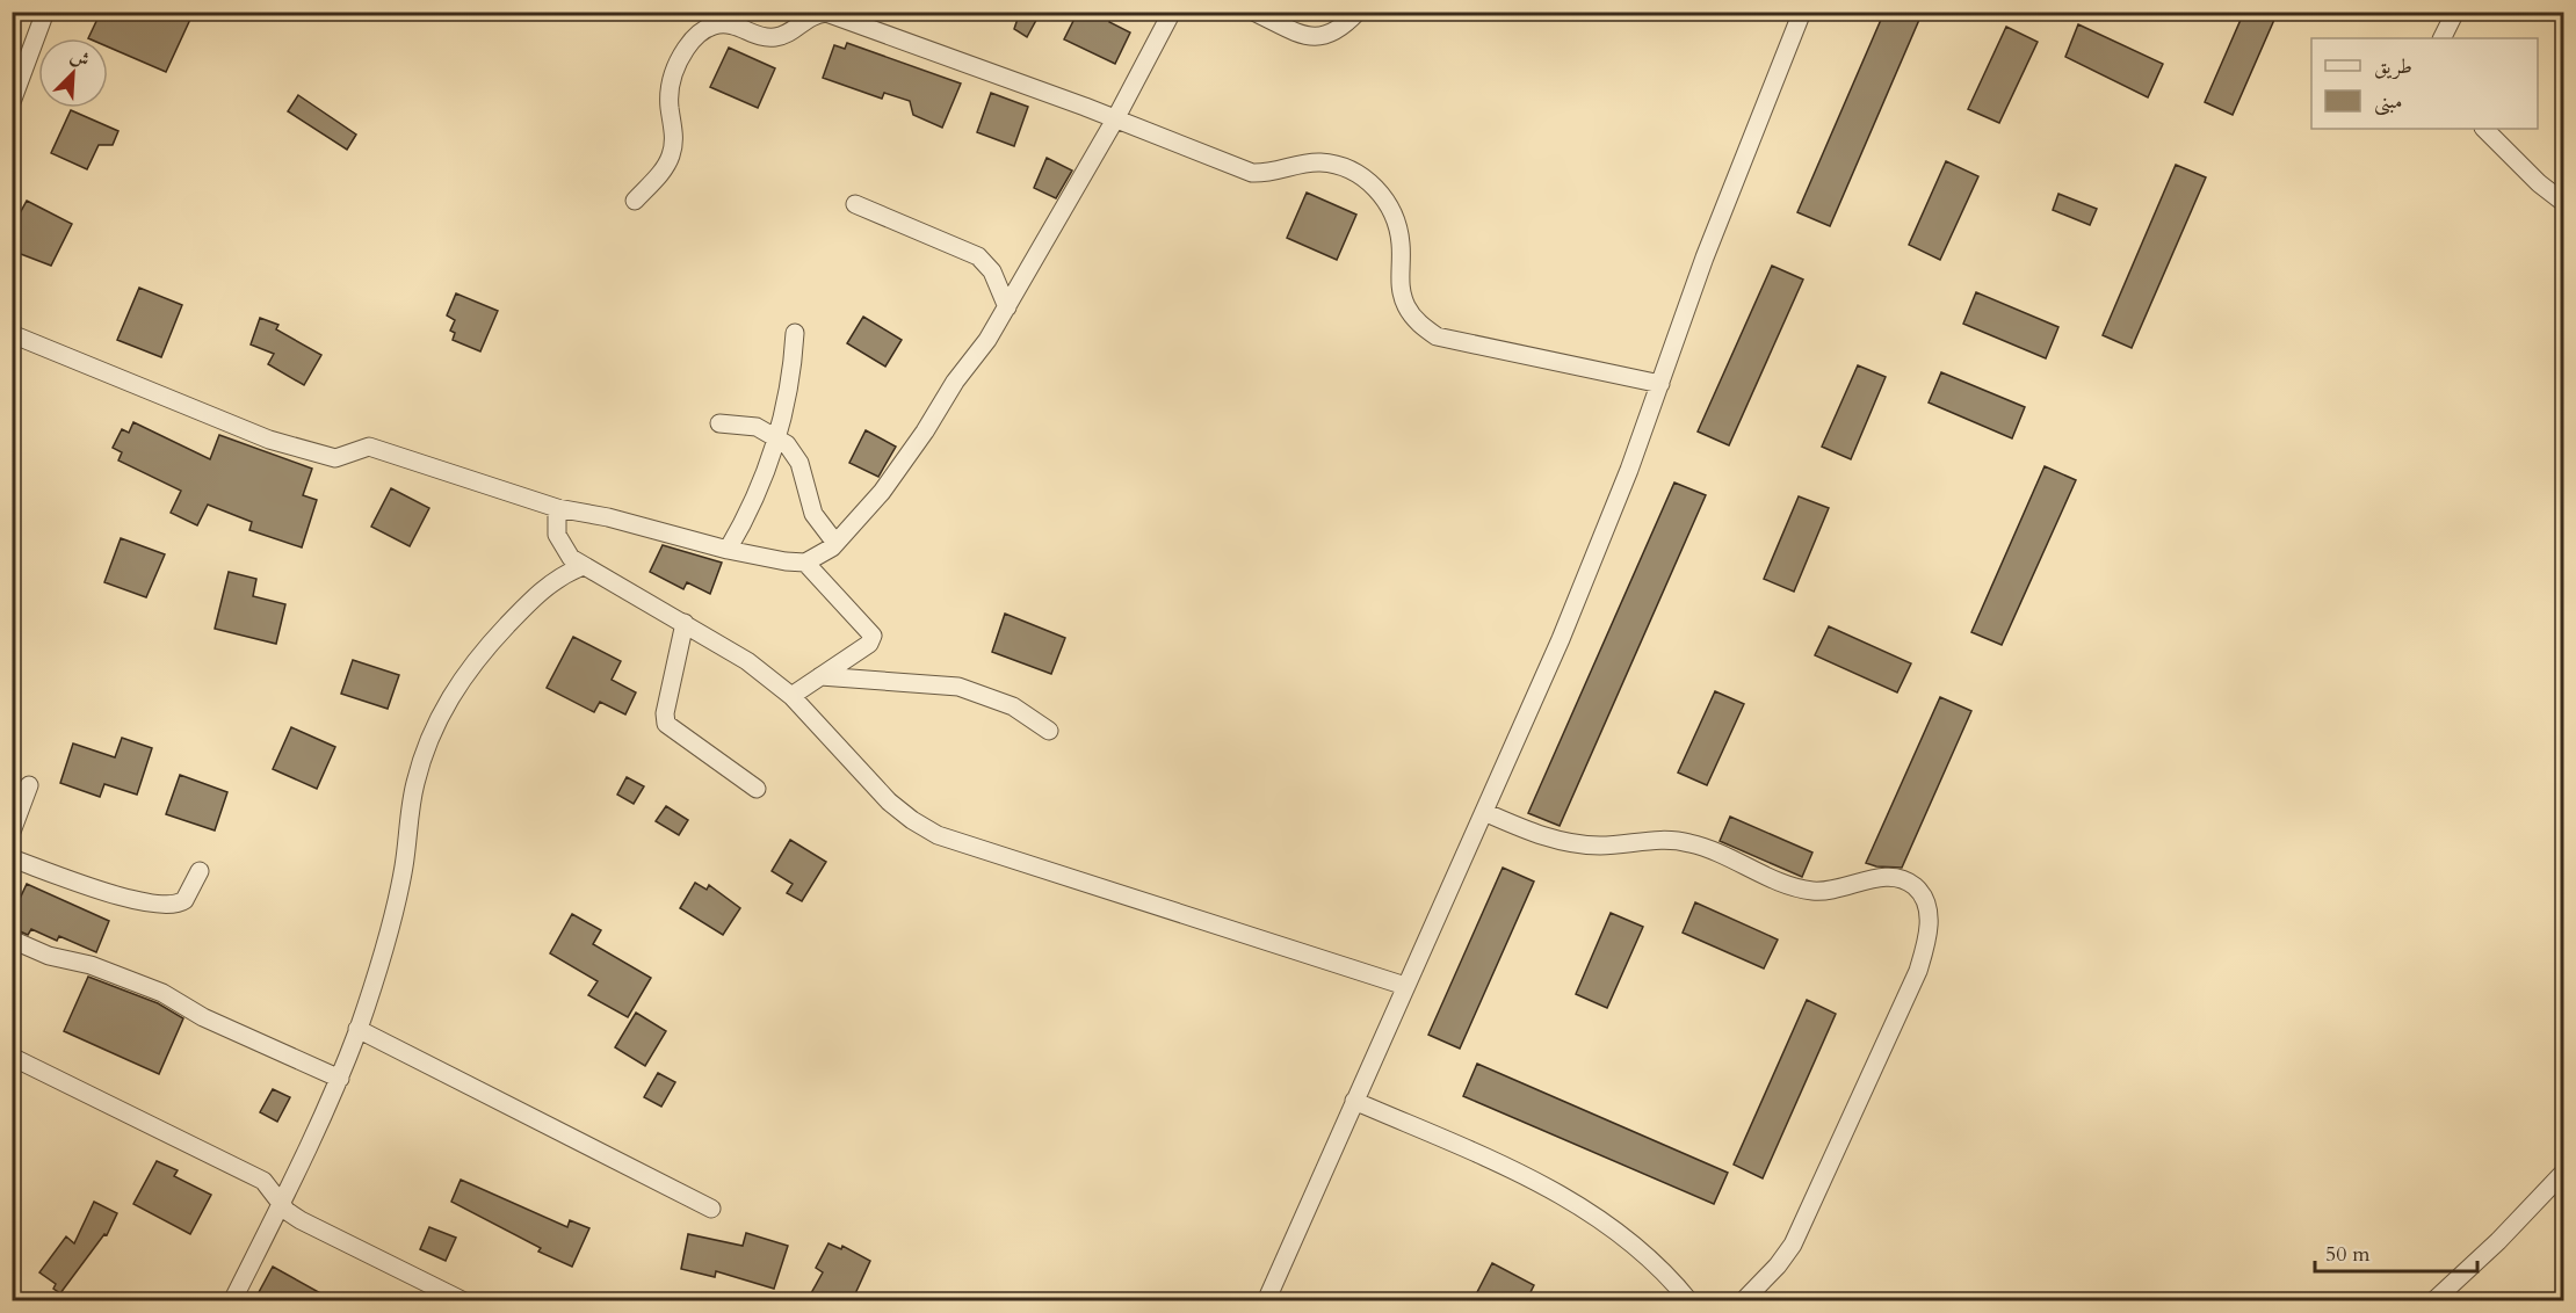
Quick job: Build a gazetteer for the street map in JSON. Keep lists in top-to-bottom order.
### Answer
{
  "legend": ["طريق", "مبنى"],
  "scale_bar": "50 m",
  "north": "top right"
}
